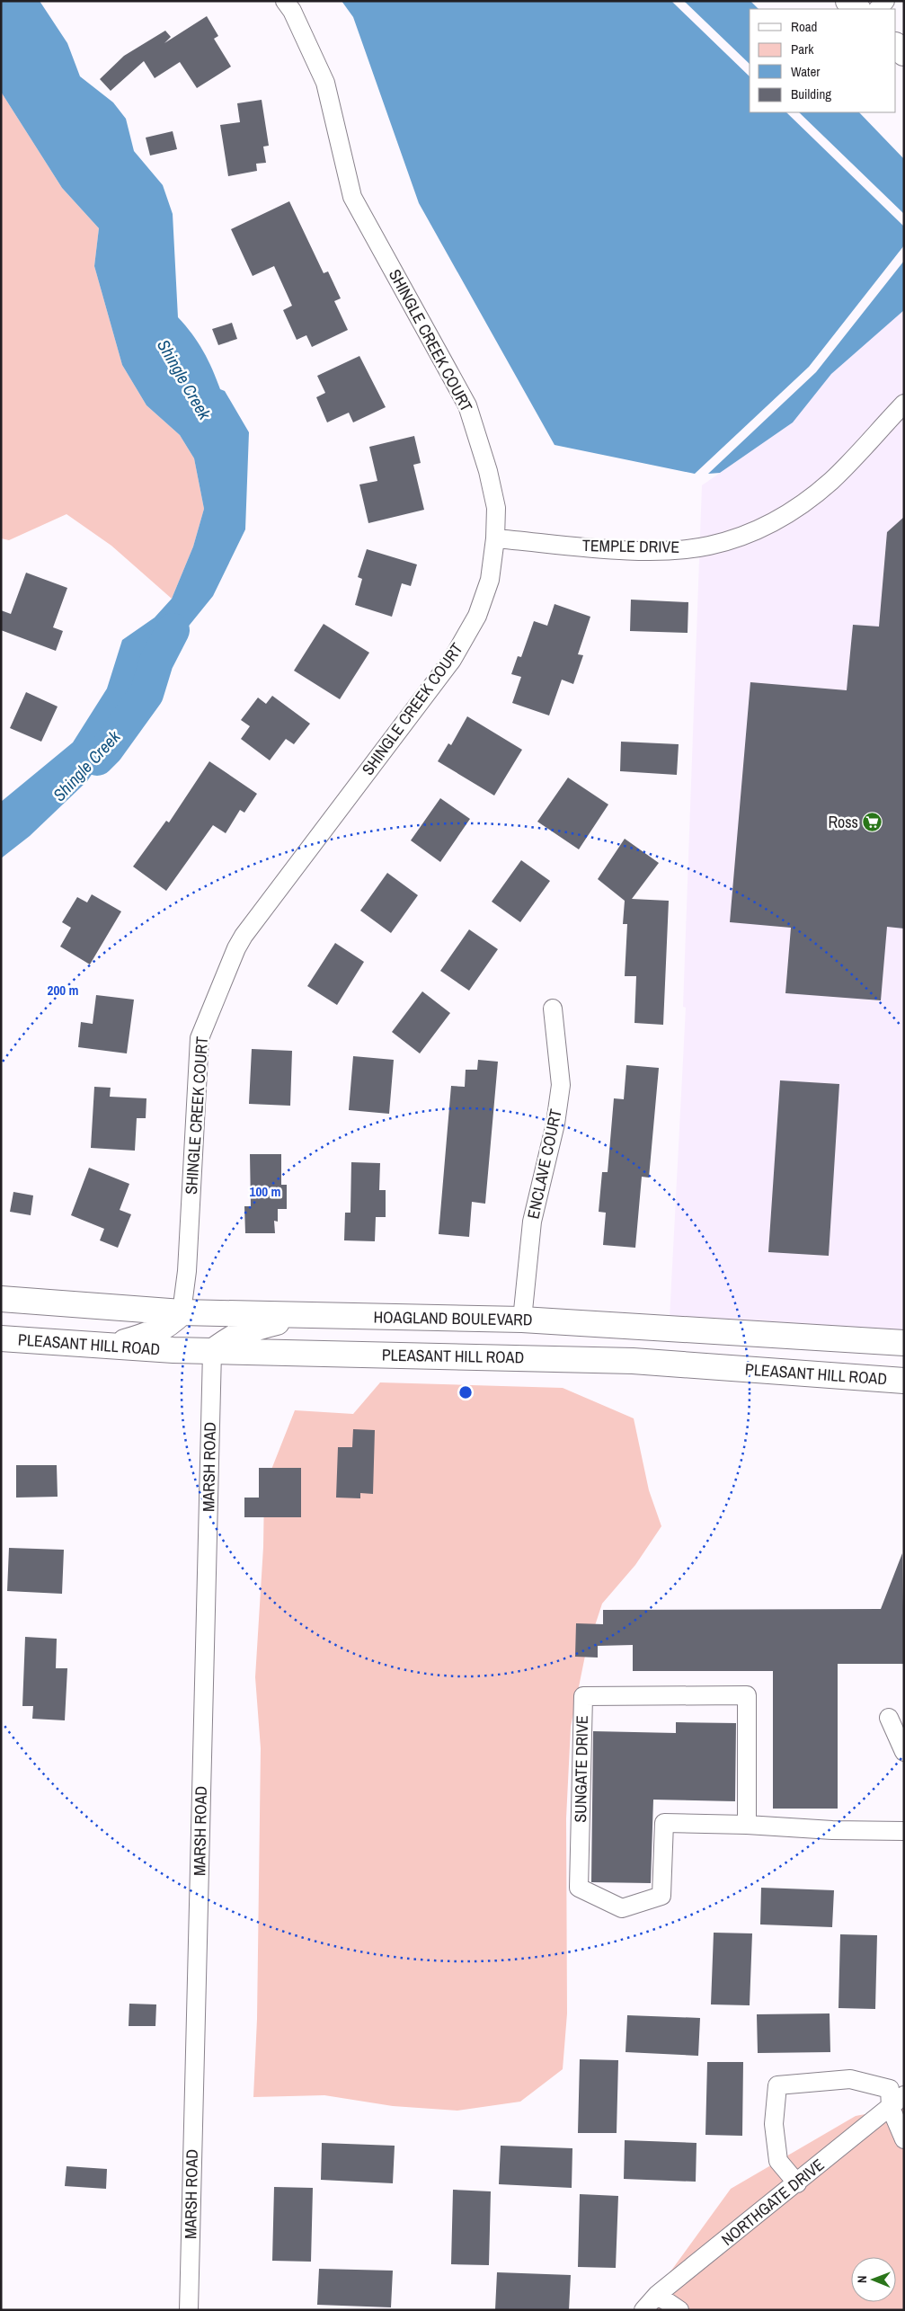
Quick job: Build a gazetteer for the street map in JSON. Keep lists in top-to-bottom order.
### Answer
{
  "streets": {
    "main road": ["HOAGLAND BOULEVARD", "PLEASANT HILL ROAD"],
    "street": [
      "SHINGLE CREEK COURT",
      "TEMPLE DRIVE",
      "ENCLAVE COURT",
      "MARSH ROAD",
      "SUNGATE DRIVE",
      "NORTHGATE DRIVE"
    ]
  },
  "crossings": [
    ["SHINGLE CREEK COURT", "TEMPLE DRIVE"],
    ["SHINGLE CREEK COURT", "HOAGLAND BOULEVARD"],
    ["ENCLAVE COURT", "HOAGLAND BOULEVARD"],
    ["PLEASANT HILL ROAD", "MARSH ROAD"]
  ],
  "water": ["Shingle Creek"],
  "places": {
    "supermarket": ["Ross"]
  },
  "legend": [
    "Road",
    "Park",
    "Water",
    "Building"
  ],
  "north": "left",
  "rings": ["200 m", "100 m"]
}
